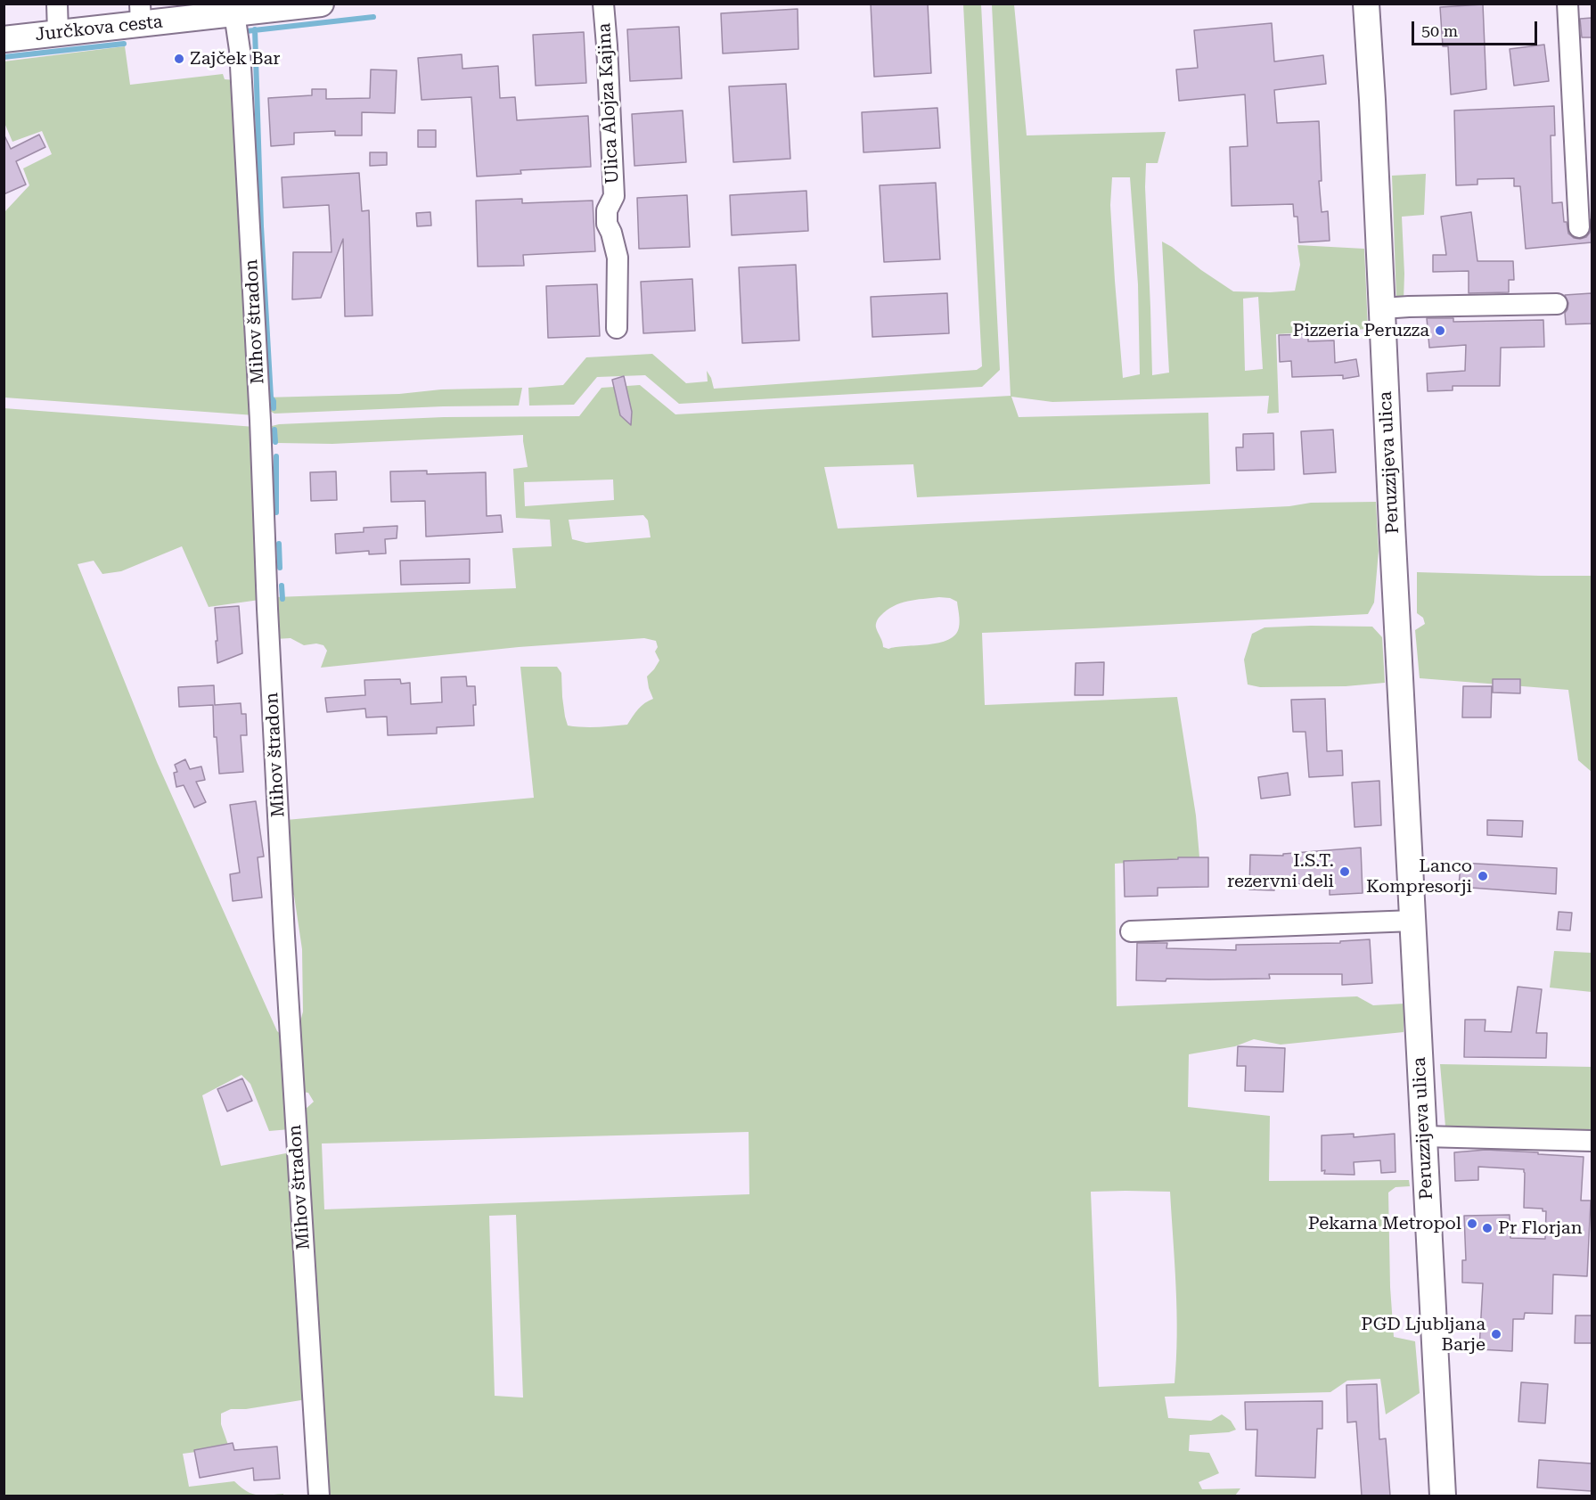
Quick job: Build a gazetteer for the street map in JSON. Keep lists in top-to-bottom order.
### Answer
{
  "streets": {
    "main road": ["Jurčkova cesta", "Peruzzijeva ulica"],
    "street": ["Ulica Alojza Kajina", "Mihov štradon"]
  },
  "crossings": [
    ["Jurčkova cesta", "Mihov štradon"]
  ],
  "places": [
    "Zajček Bar",
    "Pizzeria Peruzza",
    "I.S.T. rezervni deli",
    "Lanco Kompresorji",
    "Pekarna Metropol",
    "Pr Florjan",
    "PGD Ljubljana Barje"
  ],
  "scale_bar": "50 m"
}
